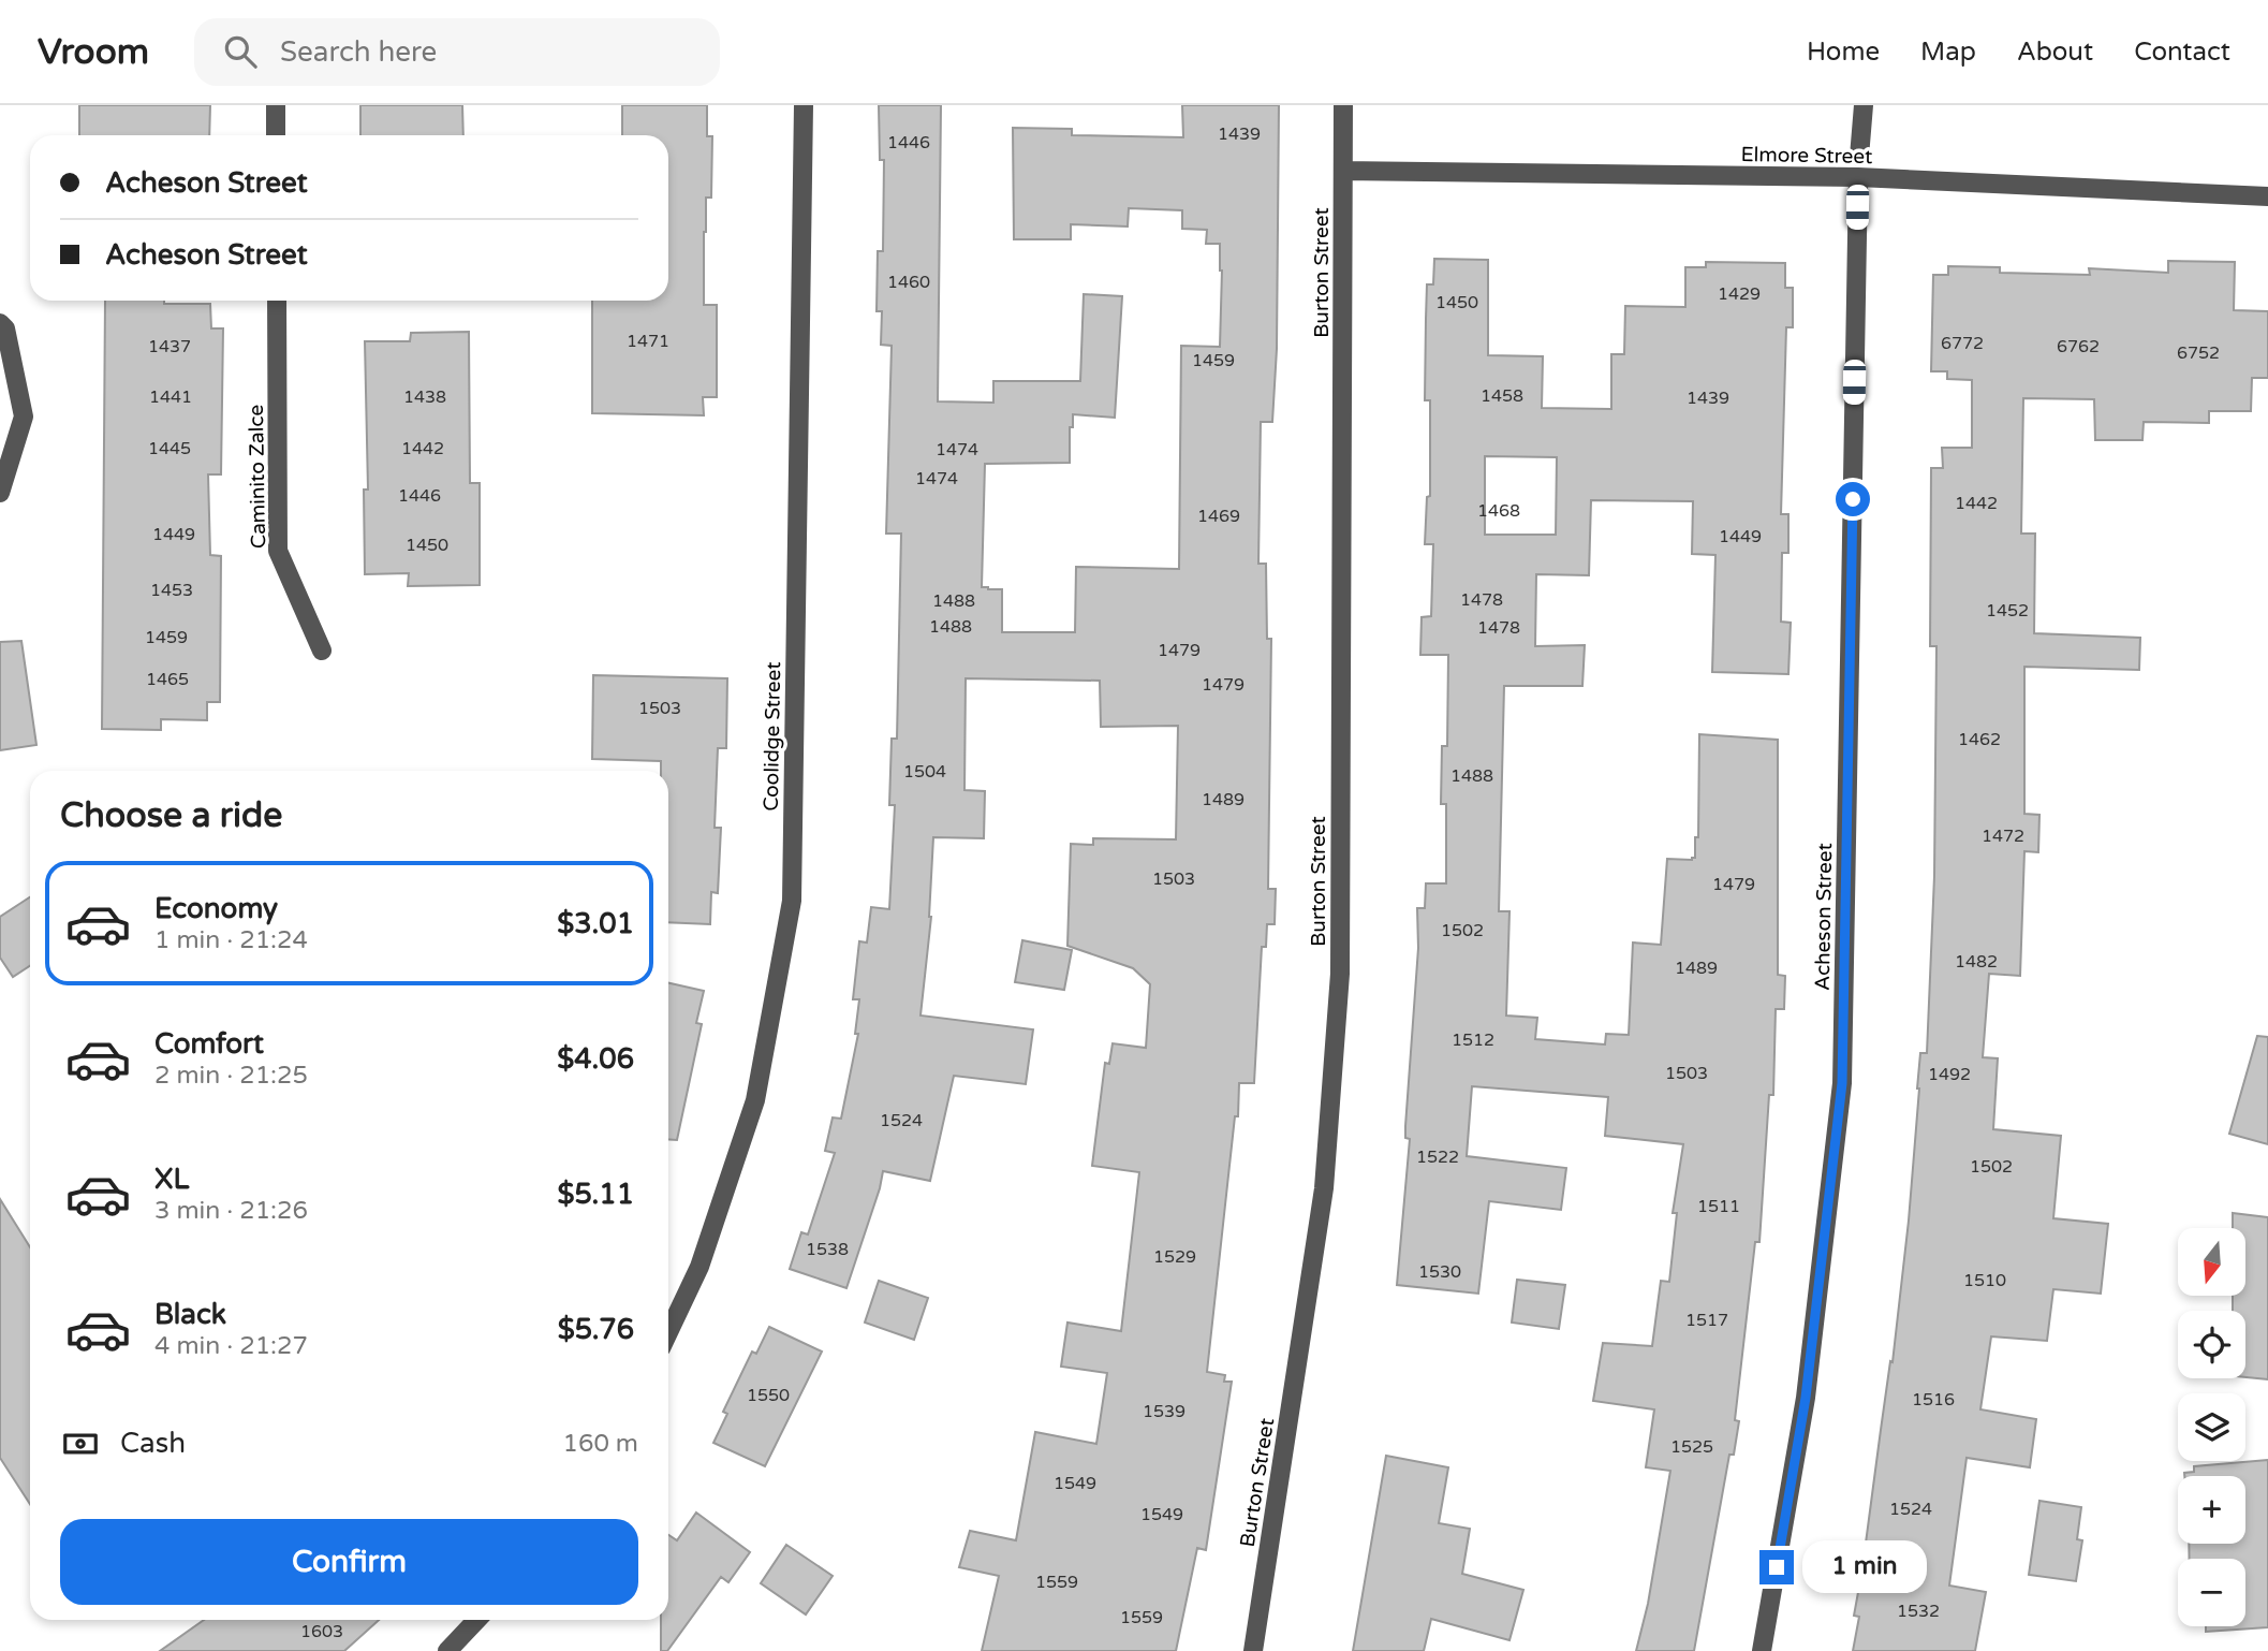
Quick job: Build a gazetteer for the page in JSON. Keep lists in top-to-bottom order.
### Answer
{
  "streets": {
    "street": [
      "Elmore Street",
      "Burton Street",
      "Caminito Zalce",
      "Coolidge Street",
      "Acheson Street"
    ]
  },
  "crossings": [
    ["Elmore Street", "Burton Street"],
    ["Elmore Street", "Acheson Street"]
  ],
  "house_numbers": [
    "1439",
    "1446",
    "1460",
    "1429",
    "1450",
    "1471",
    "6772",
    "1437",
    "6762",
    "6752",
    "1459",
    "1458",
    "1441",
    "1438",
    "1439",
    "1445",
    "1442",
    "1474",
    "1474",
    "1446",
    "1442",
    "1468",
    "1469",
    "1449",
    "1449",
    "1450",
    "1453",
    "1478",
    "1488",
    "1452",
    "1488",
    "1478",
    "1459",
    "1479",
    "1465",
    "1479",
    "1503",
    "1462",
    "1504",
    "1488",
    "1489",
    "1472",
    "1503",
    "1479",
    "1502",
    "1482",
    "1489",
    "1512",
    "1503",
    "1492",
    "1524",
    "1522",
    "1502",
    "1511",
    "1538",
    "1529",
    "1530",
    "1510",
    "1517",
    "1550",
    "1516",
    "1539",
    "1525",
    "1549",
    "1524",
    "1549",
    "1559",
    "1532",
    "1559",
    "1603"
  ],
  "north": "bottom",
  "page": {
    "header": "Vroom",
    "search": "Search here",
    "nav": [
      "Home",
      "Map",
      "About",
      "Contact"
    ],
    "banner": ["Acheson Street", "Acheson Street"],
    "heading": "Choose a ride",
    "list": [
      {
        "name": "Economy",
        "note": "1 min · 21:24",
        "value": "$3.01"
      },
      {
        "name": "Comfort",
        "note": "2 min · 21:25",
        "value": "$4.06"
      },
      {
        "name": "XL",
        "note": "3 min · 21:26",
        "value": "$5.11"
      },
      {
        "name": "Black",
        "note": "4 min · 21:27",
        "value": "$5.76"
      }
    ],
    "map_buttons": ["+", "−"],
    "pay": ["Cash", "160 m"],
    "buttons": "Confirm",
    "bubble": "1 min"
  }
}
